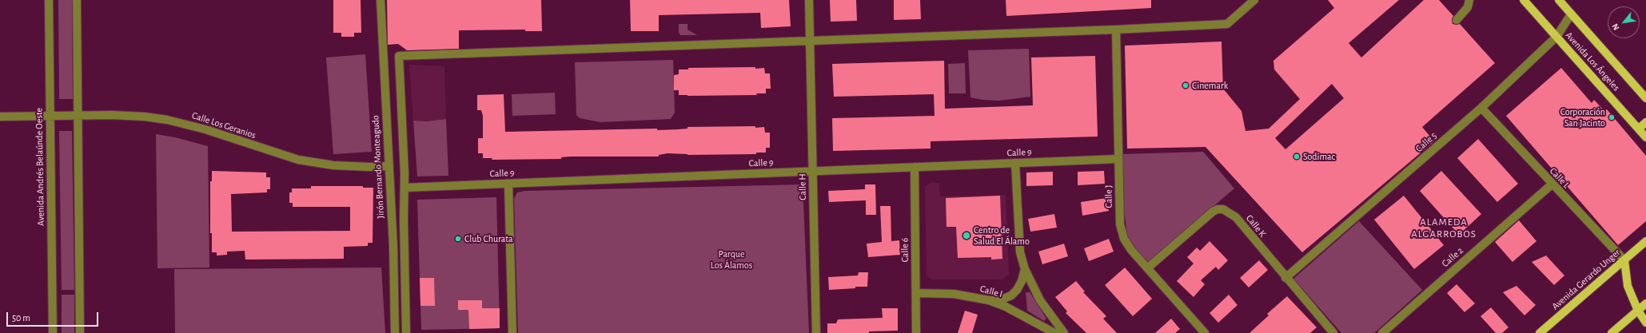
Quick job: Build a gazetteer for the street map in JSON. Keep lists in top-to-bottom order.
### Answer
{
  "streets": {
    "main road": ["Avenida Los Ángeles", "Avenida Gerardo Unger"],
    "street": [
      "Calle Los Geranios",
      "Calle 5",
      "Calle 9",
      "Avenida Andrés Belaúnde Oeste",
      "Jirón Bernardo Monteagudo",
      "Calle L",
      "Calle H",
      "Calle J",
      "Calle K",
      "Calle 6",
      "Calle 2",
      "Calle I"
    ]
  },
  "crossings": [
    ["Avenida Los Ángeles", "Calle 5"],
    ["Calle Los Geranios", "Avenida Andrés Belaúnde Oeste"],
    ["Calle Los Geranios", "Jirón Bernardo Monteagudo"],
    ["Calle 5", "Calle L"],
    ["Calle 5", "Calle K"],
    ["Calle 9", "Calle H"],
    ["Calle 9", "Calle J"],
    ["Calle 9", "Calle 6"],
    ["Calle L", "Calle 2"],
    ["Calle L", "Avenida Gerardo Unger"],
    ["Calle J", "Calle K"],
    ["Calle 6", "Calle I"]
  ],
  "districts": ["ALAMEDA ALGARROBOS"],
  "parks": ["Parque Los Álamos"],
  "places": [
    "Cinemark",
    "Corporación San Jacinto",
    "Sodimac",
    "Centro de Salud El Álamo",
    "Club Churata"
  ],
  "scale_bar": "50 m",
  "north": "bottom left"
}
